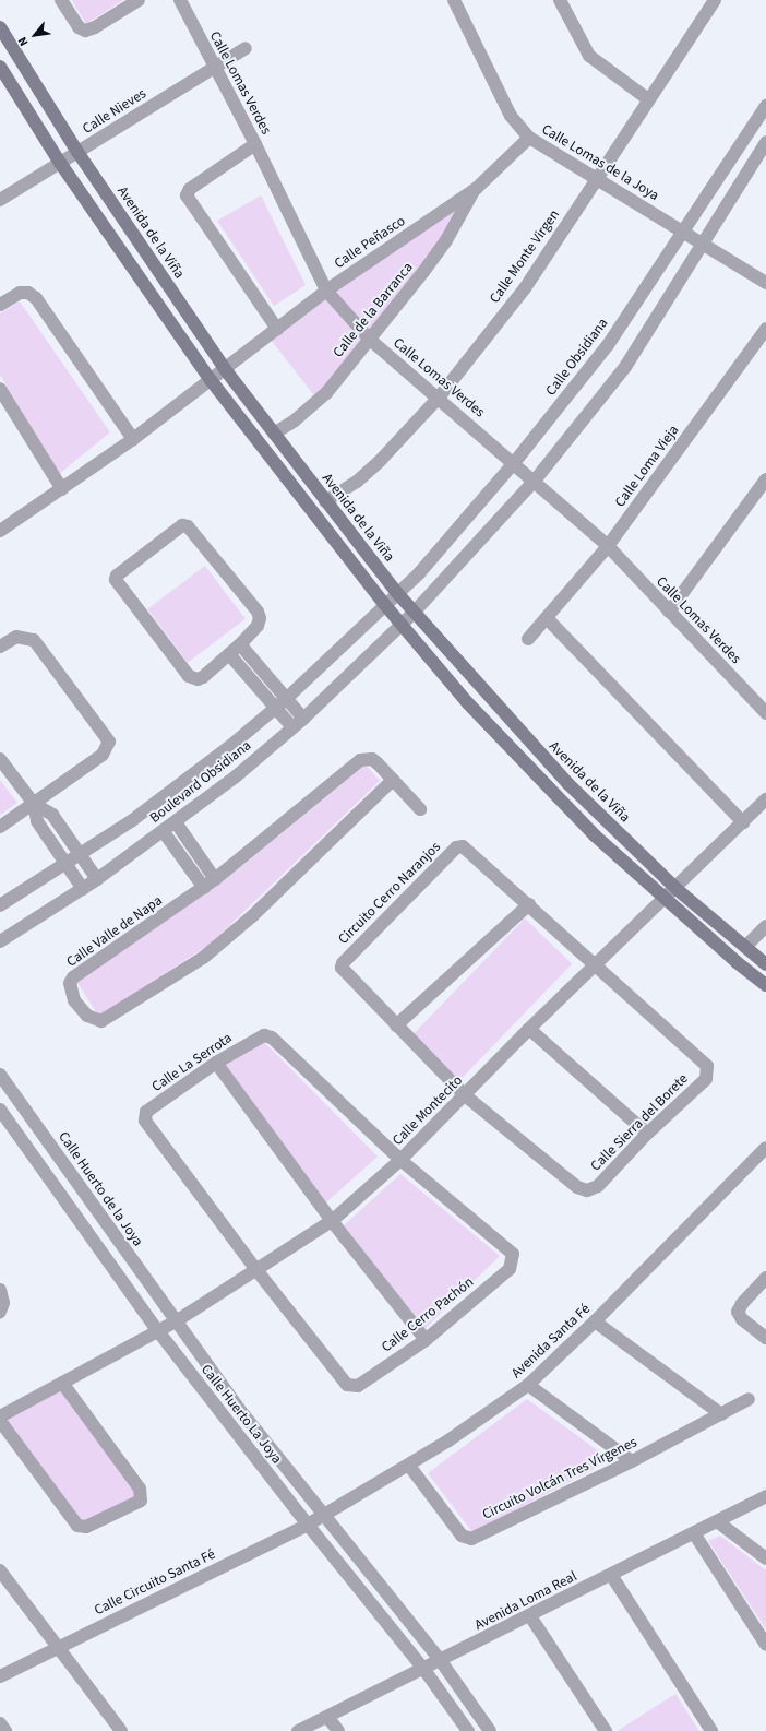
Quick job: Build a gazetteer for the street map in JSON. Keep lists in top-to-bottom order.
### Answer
{
  "streets": {
    "street": [
      "Calle Lomas Verdes",
      "Calle Nieves",
      "Calle Lomas de la Joya",
      "Avenida de la Viña",
      "Calle Peñasco",
      "Calle Monte Virgen",
      "Calle de la Barranca",
      "Calle Obsidiana",
      "Calle Loma Vieja",
      "Boulevard Obsidiana",
      "Circuito Cerro Naranjos",
      "Calle Valle de Napa",
      "Calle La Serrota",
      "Calle Montecito",
      "Calle Sierra del Borete",
      "Calle Huerto de la Joya",
      "Calle Cerro Pachón",
      "Avenida Santa Fé",
      "Calle Huerto La Joya",
      "Circuito Volcán Tres Vírgenes",
      "Calle Circuito Santa Fé",
      "Avenida Loma Real"
    ]
  },
  "crossings": [
    ["Calle Lomas Verdes", "Calle Nieves"],
    ["Calle Lomas Verdes", "Calle Peñasco"],
    ["Calle Lomas Verdes", "Calle Monte Virgen"],
    ["Calle Lomas Verdes", "Calle de la Barranca"],
    ["Calle Lomas Verdes", "Calle Obsidiana"],
    ["Calle Lomas Verdes", "Calle Loma Vieja"],
    ["Calle Nieves", "Avenida de la Viña"],
    ["Calle Lomas de la Joya", "Calle Peñasco"],
    ["Calle Lomas de la Joya", "Calle Monte Virgen"],
    ["Calle Lomas de la Joya", "Calle Obsidiana"],
    ["Avenida de la Viña", "Calle Peñasco"],
    ["Avenida de la Viña", "Calle Monte Virgen"],
    ["Avenida de la Viña", "Calle de la Barranca"],
    ["Avenida de la Viña", "Calle Obsidiana"],
    ["Avenida de la Viña", "Calle Montecito"],
    ["Calle Peñasco", "Calle de la Barranca"],
    ["Calle Obsidiana", "Boulevard Obsidiana"],
    ["Circuito Cerro Naranjos", "Calle Montecito"],
    ["Circuito Cerro Naranjos", "Calle Sierra del Borete"],
    ["Calle La Serrota", "Calle Montecito"],
    ["Calle La Serrota", "Calle Cerro Pachón"],
    ["Calle Montecito", "Calle Sierra del Borete"],
    ["Calle Montecito", "Calle Huerto de la Joya"],
    ["Calle Montecito", "Calle Cerro Pachón"],
    ["Calle Montecito", "Calle Huerto La Joya"],
    ["Calle Huerto de la Joya", "Calle Huerto La Joya"],
    ["Avenida Santa Fé", "Calle Huerto La Joya"],
    ["Avenida Santa Fé", "Circuito Volcán Tres Vírgenes"],
    ["Avenida Santa Fé", "Calle Circuito Santa Fé"],
    ["Calle Huerto La Joya", "Calle Circuito Santa Fé"],
    ["Calle Huerto La Joya", "Avenida Loma Real"]
  ],
  "north": "bottom left"
}
